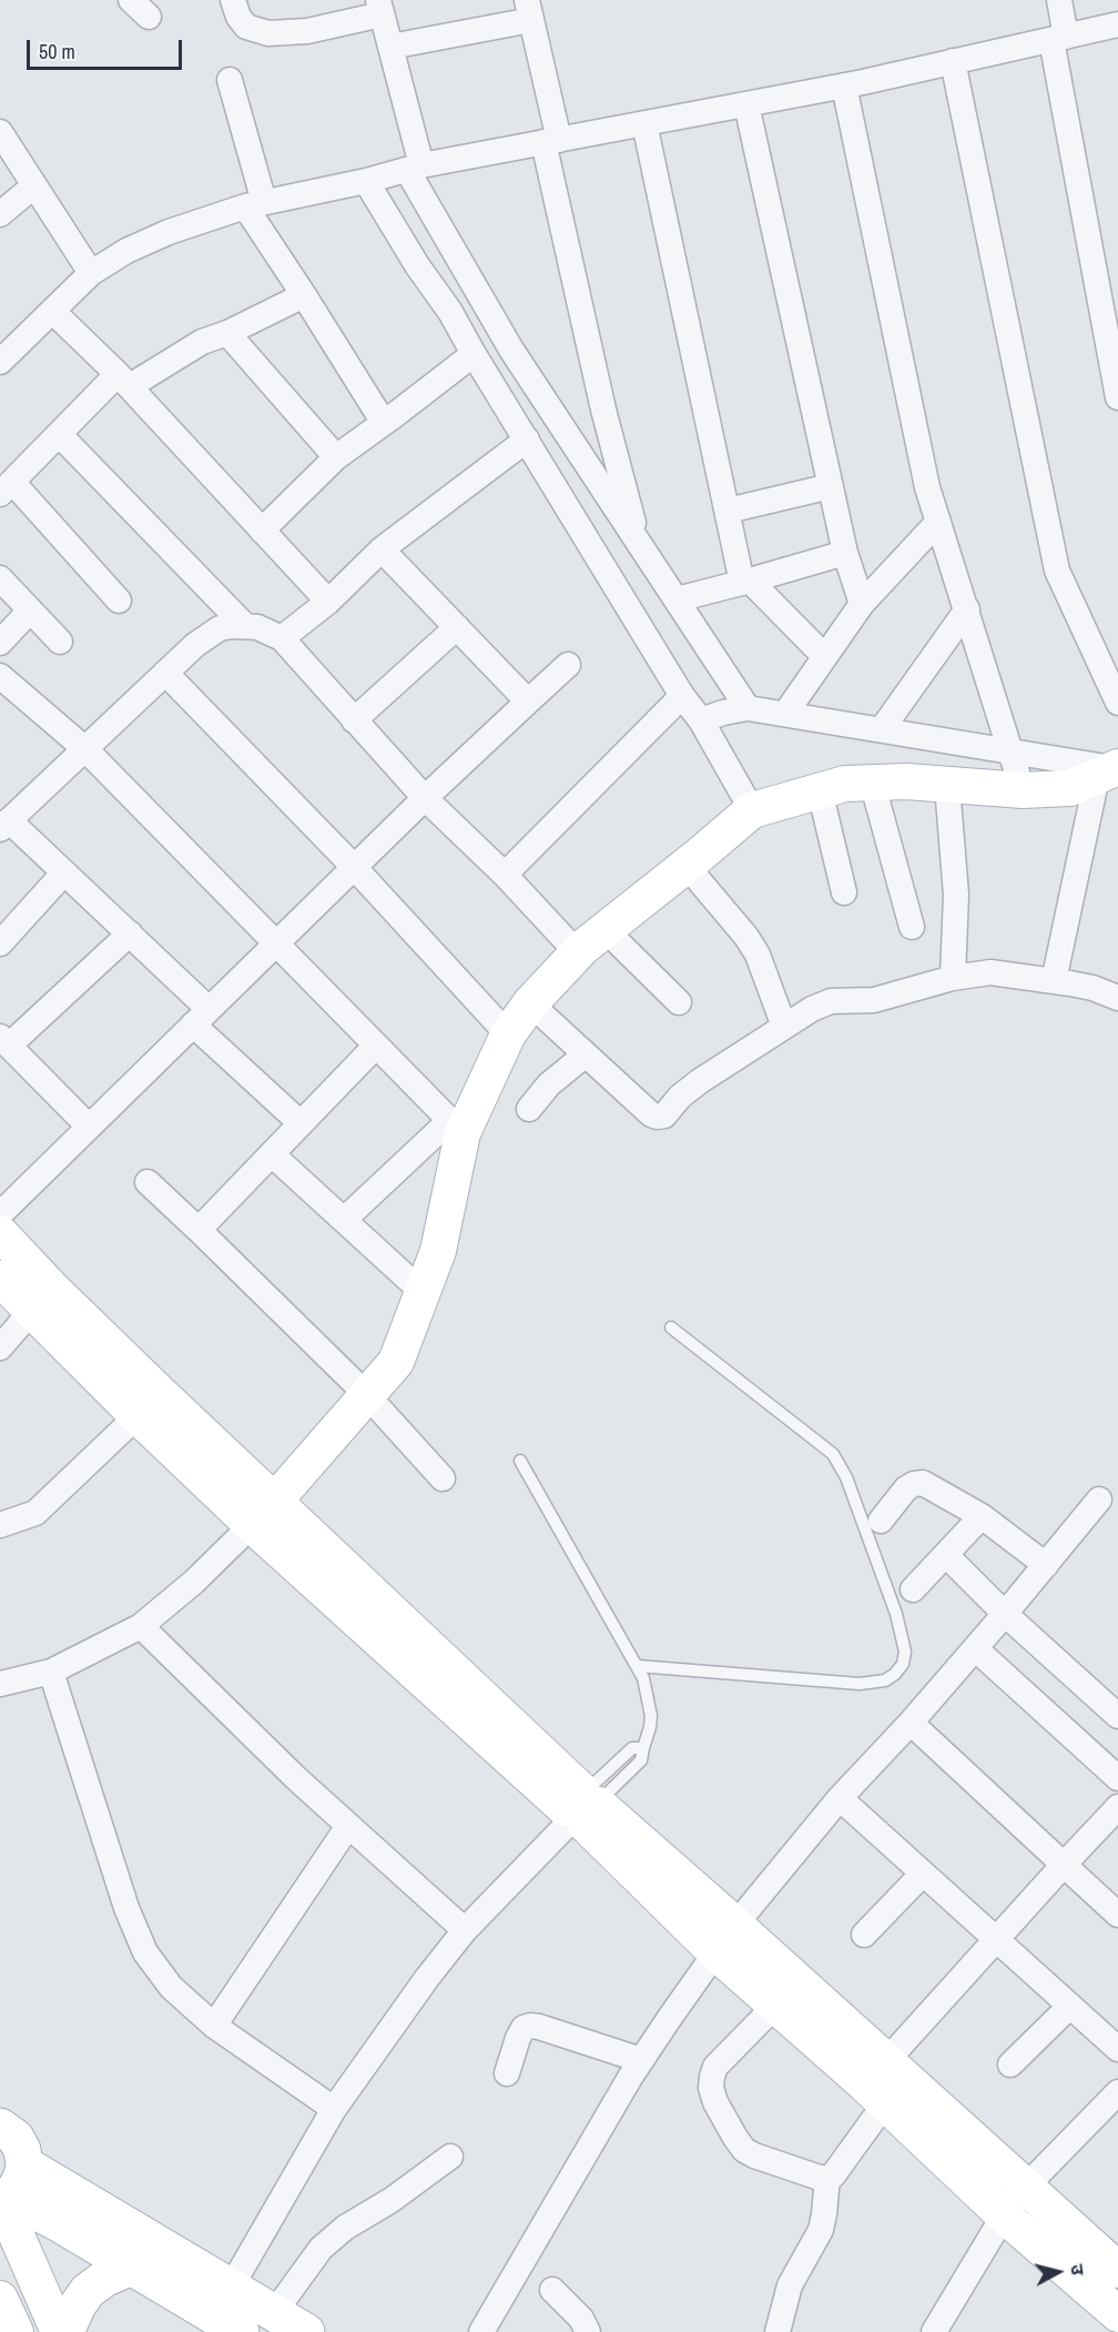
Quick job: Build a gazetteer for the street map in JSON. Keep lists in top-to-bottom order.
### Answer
{
  "scale_bar": "50 m",
  "north": "right"
}
